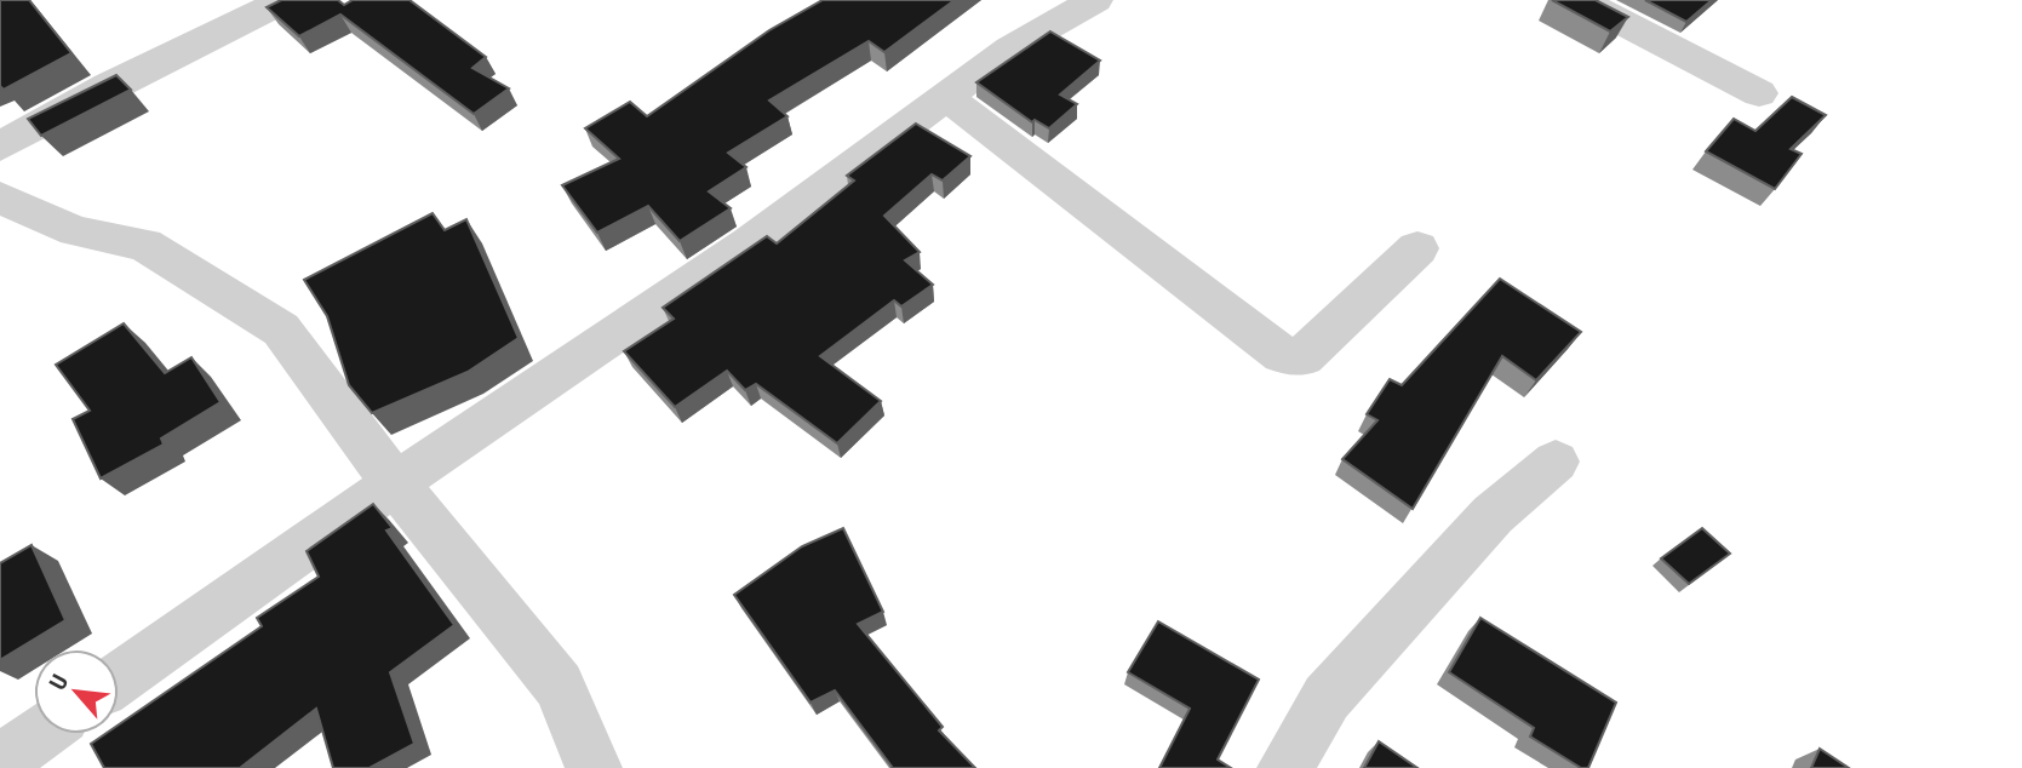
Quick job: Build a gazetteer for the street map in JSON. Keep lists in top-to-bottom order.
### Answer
{
  "north": "top left"
}
